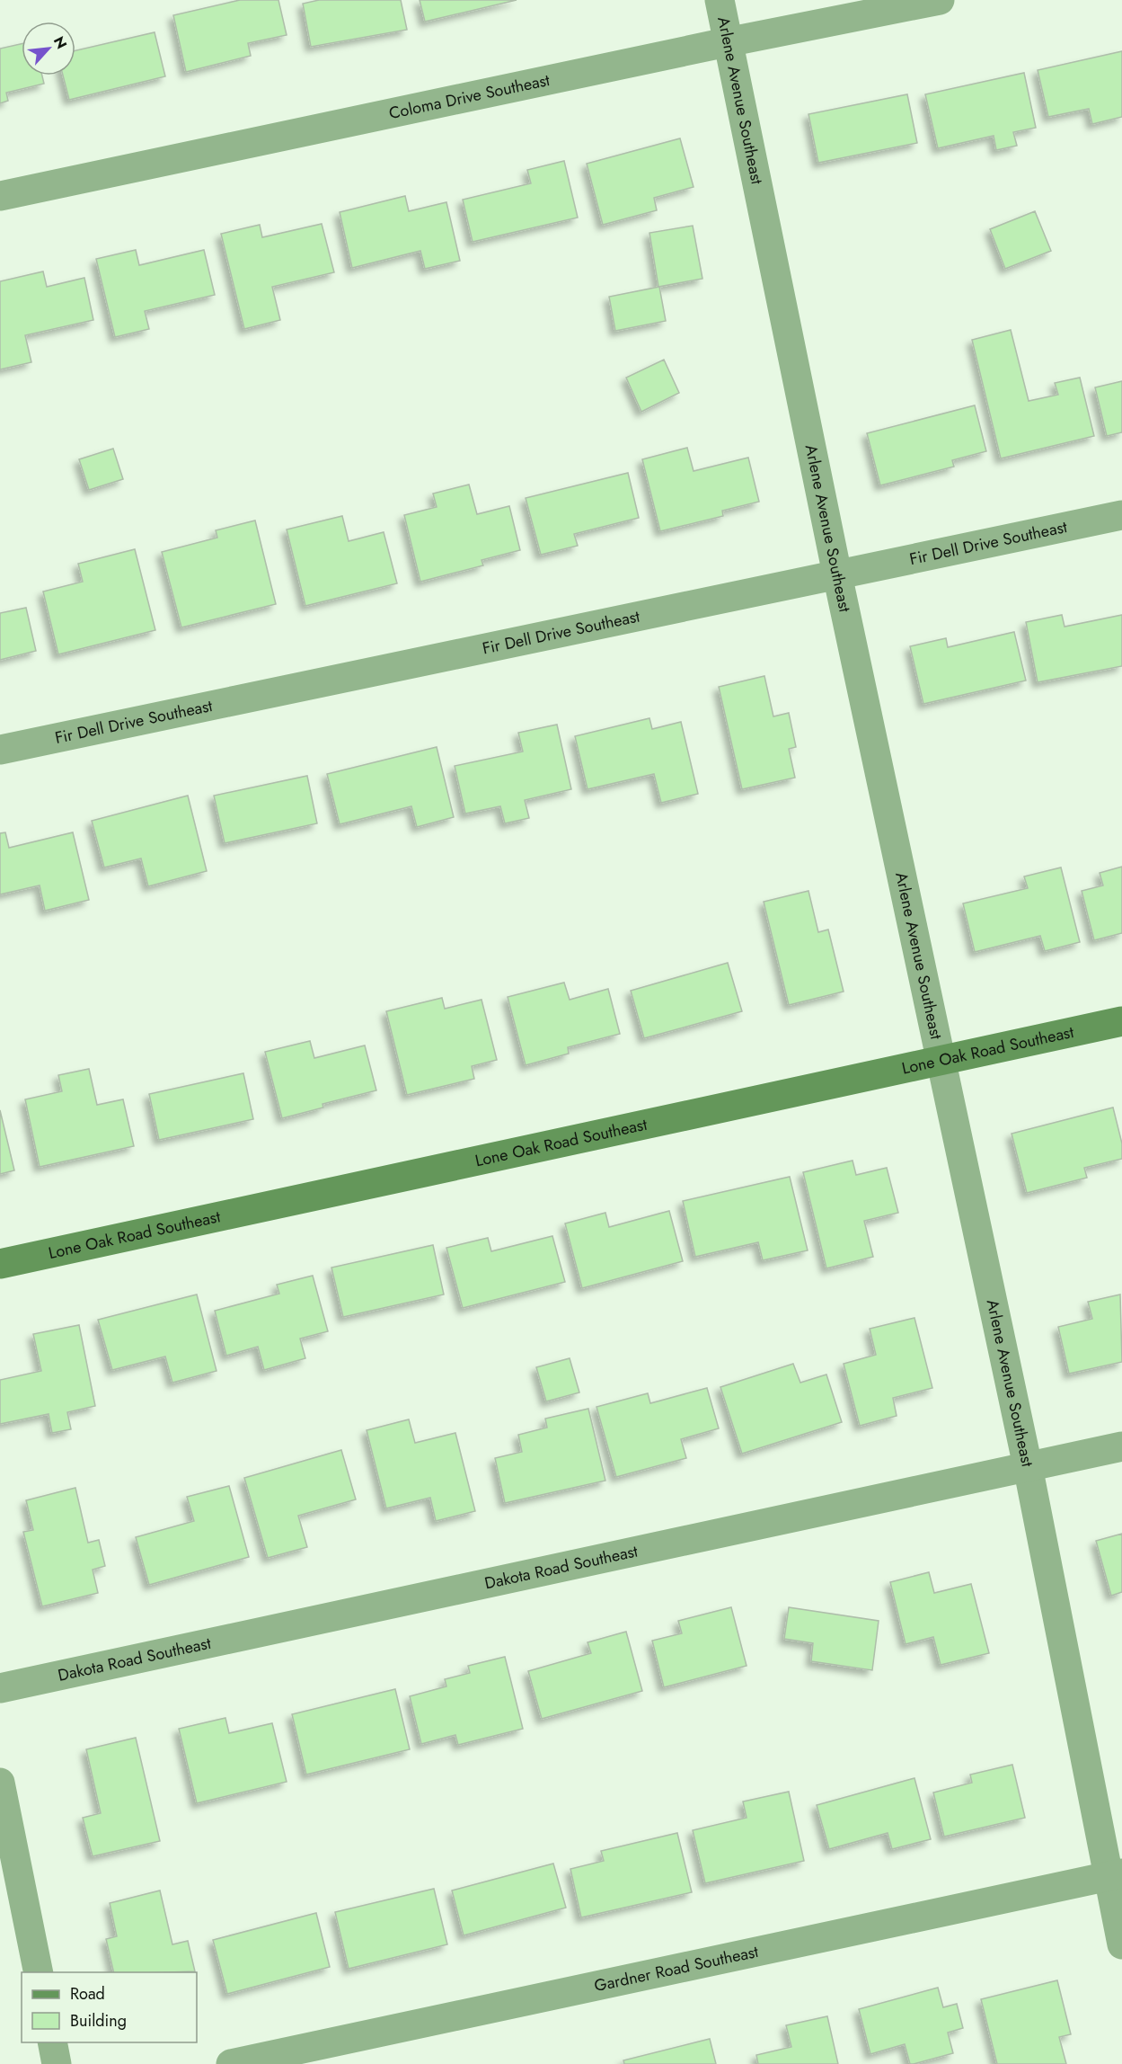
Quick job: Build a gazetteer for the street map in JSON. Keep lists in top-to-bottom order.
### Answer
{
  "streets": {
    "street": [
      "Coloma Drive Southeast",
      "Arlene Avenue Southeast",
      "Fir Dell Drive Southeast",
      "Lone Oak Road Southeast",
      "Dakota Road Southeast",
      "Gardner Road Southeast"
    ]
  },
  "crossings": [
    ["Coloma Drive Southeast", "Arlene Avenue Southeast"],
    ["Arlene Avenue Southeast", "Fir Dell Drive Southeast"],
    ["Arlene Avenue Southeast", "Lone Oak Road Southeast"],
    ["Arlene Avenue Southeast", "Dakota Road Southeast"],
    ["Arlene Avenue Southeast", "Gardner Road Southeast"]
  ],
  "legend": ["Road", "Building"],
  "north": "top right"
}
